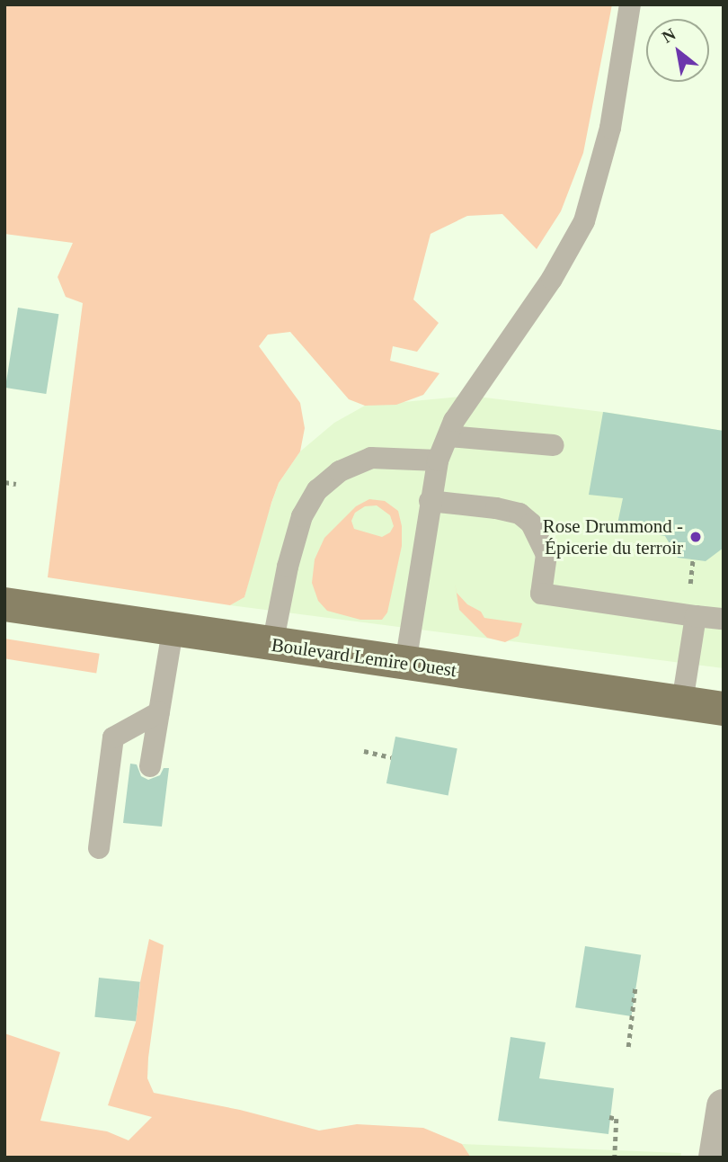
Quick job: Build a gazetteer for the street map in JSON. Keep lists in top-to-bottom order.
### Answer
{
  "streets": {
    "main road": ["Boulevard Lemire Ouest"]
  },
  "places": ["Rose Drummond - Épicerie du terroir"],
  "north": "top left"
}
